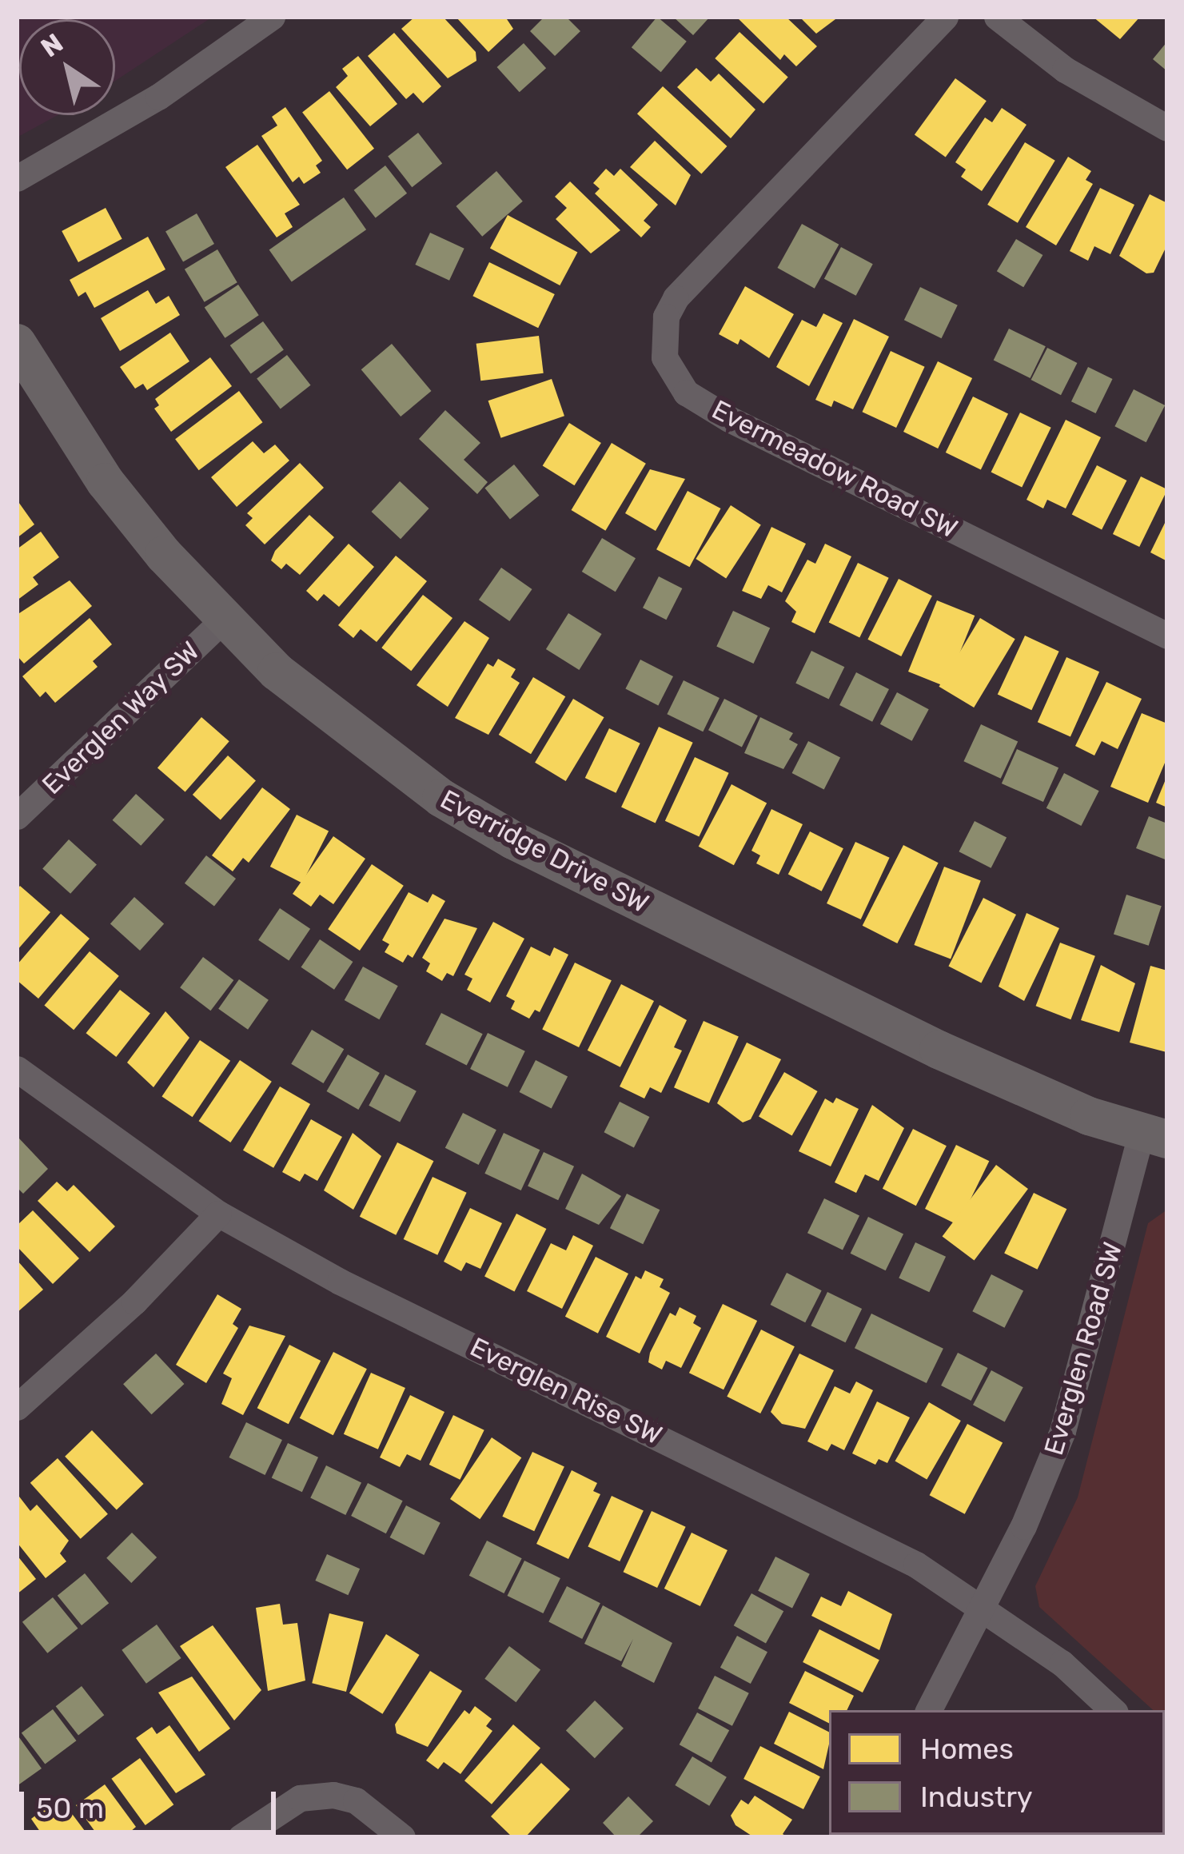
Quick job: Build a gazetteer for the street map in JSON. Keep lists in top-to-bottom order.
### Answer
{
  "streets": {
    "street": [
      "Evermeadow Road SW",
      "Everglen Way SW",
      "Everridge Drive SW",
      "Everglen Road SW",
      "Everglen Rise SW"
    ]
  },
  "crossings": [
    ["Everglen Way SW", "Everridge Drive SW"],
    ["Everridge Drive SW", "Everglen Road SW"],
    ["Everglen Road SW", "Everglen Rise SW"]
  ],
  "legend": ["Homes", "Industry"],
  "scale_bar": "50 m",
  "north": "top left"
}
